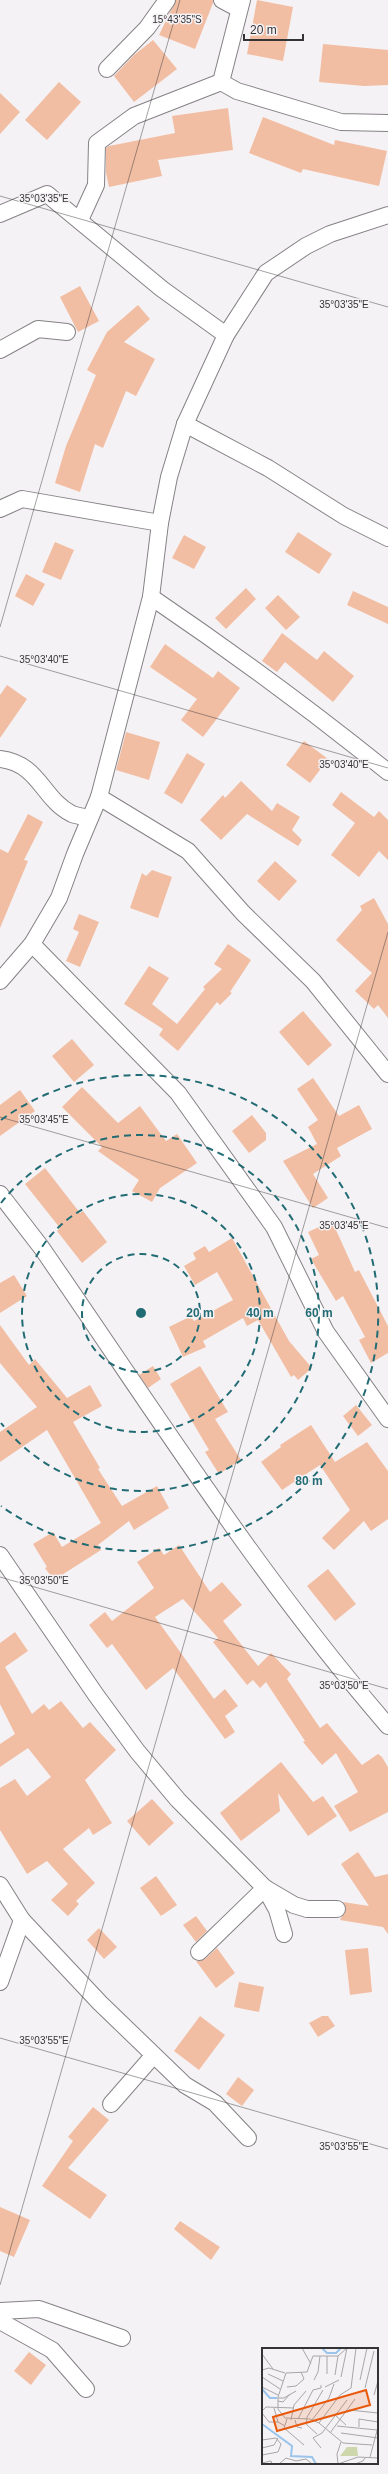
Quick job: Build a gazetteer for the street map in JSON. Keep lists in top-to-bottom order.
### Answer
{
  "scale_bar": "20 m",
  "coordinates": [
    "15°43'35\"S",
    "35°03'35\"E",
    "35°03'40\"E",
    "35°03'45\"E",
    "35°03'50\"E",
    "35°03'55\"E"
  ],
  "rings": [
    "20 m",
    "40 m",
    "60 m",
    "80 m"
  ]
}
